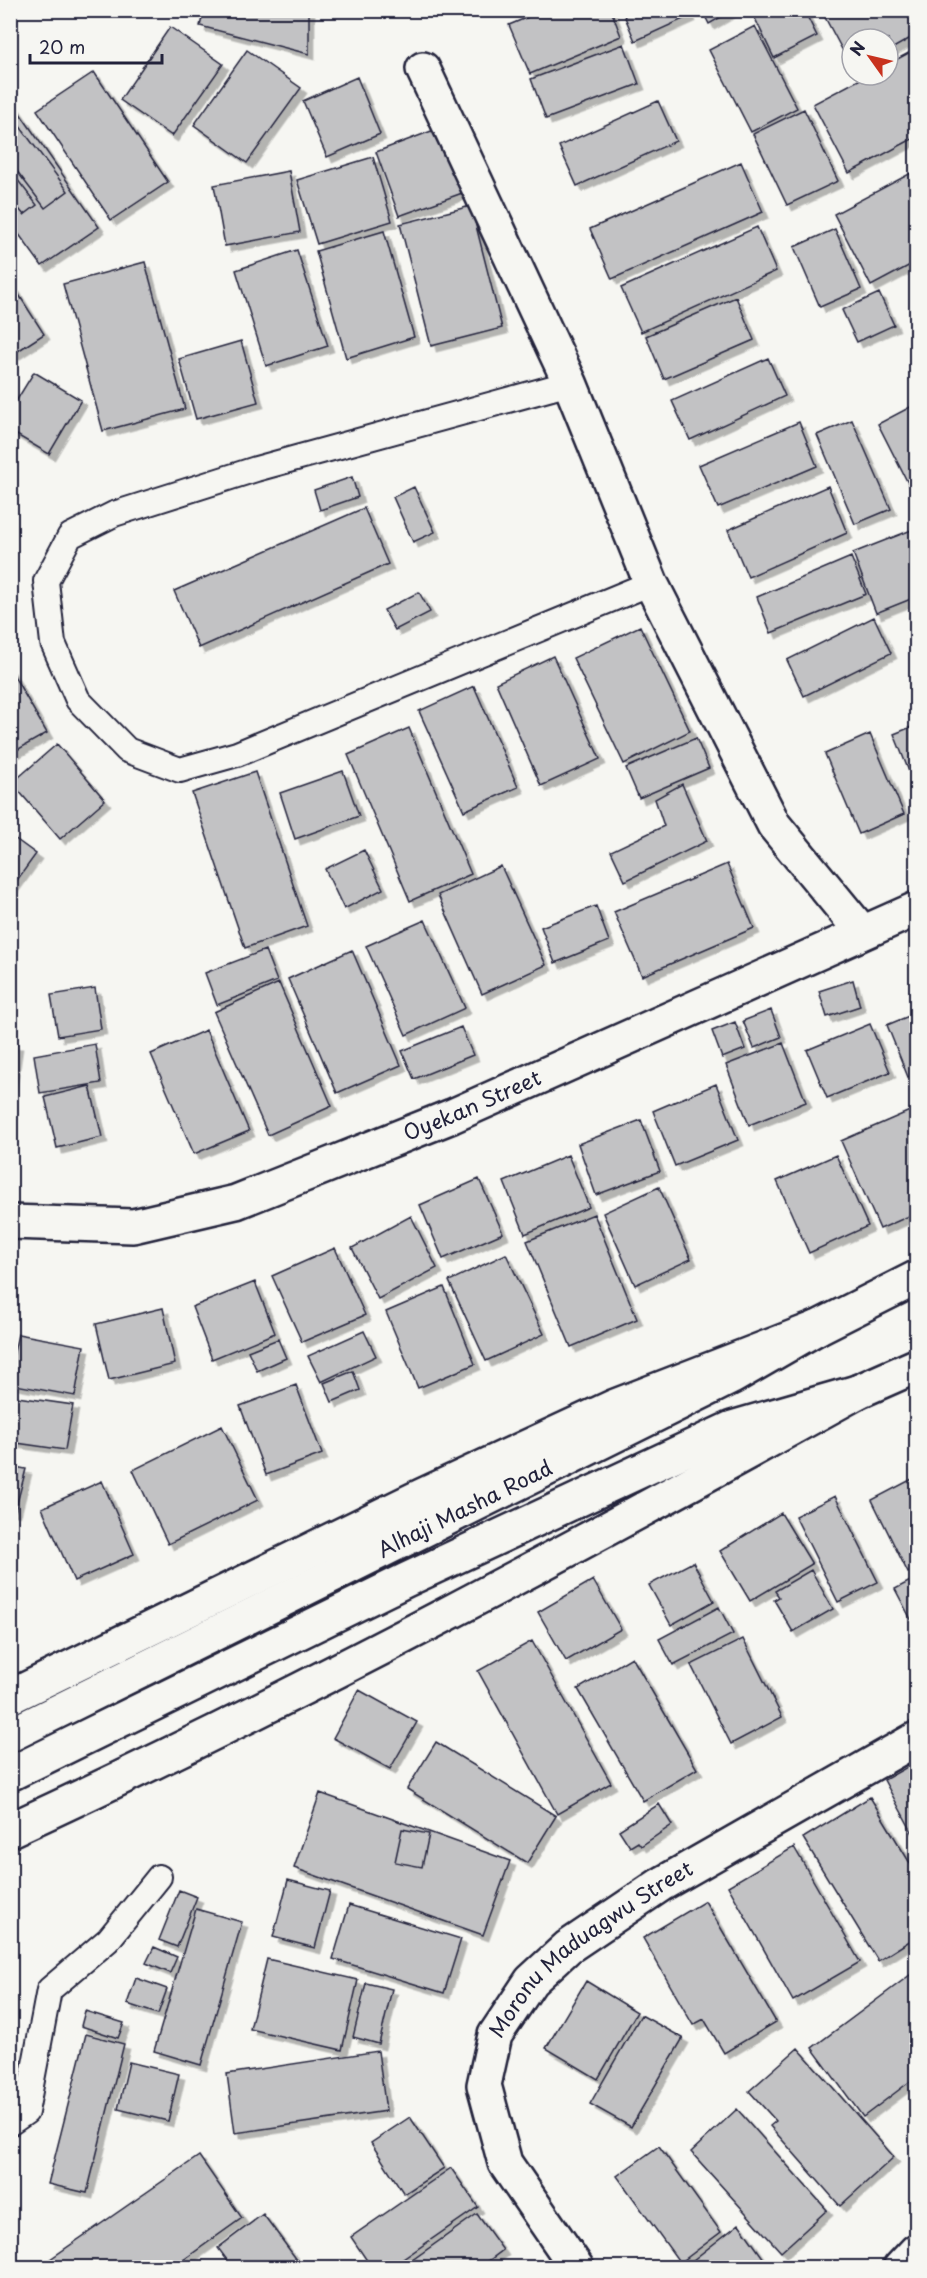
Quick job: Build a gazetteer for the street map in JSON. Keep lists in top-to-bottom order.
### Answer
{
  "streets": {
    "street": ["Oyekan Street", "Alhaji Masha Road", "Moronu Maduagwu Street"]
  },
  "scale_bar": "20 m",
  "north": "top left"
}
